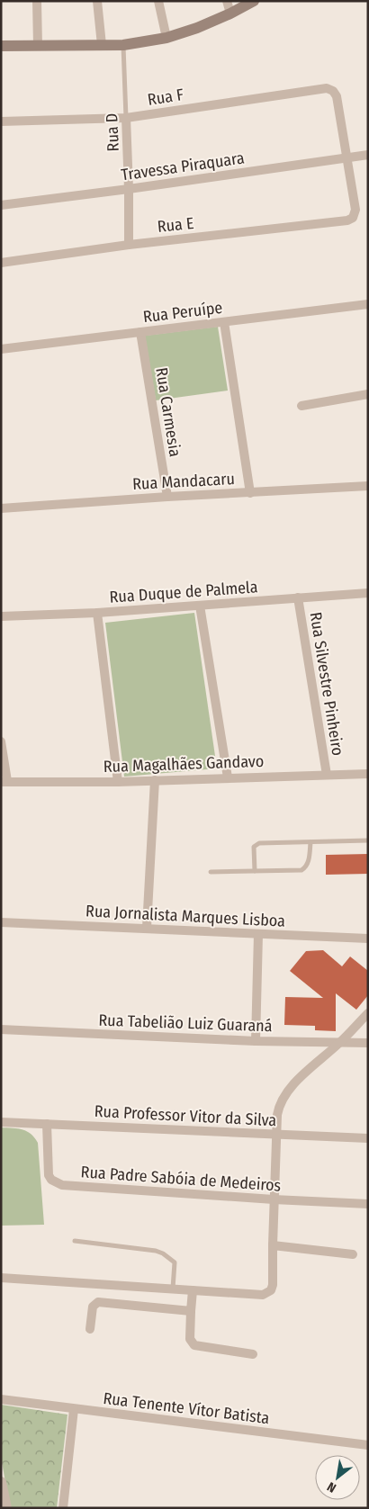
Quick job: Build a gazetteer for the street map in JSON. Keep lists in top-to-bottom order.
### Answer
{
  "streets": {
    "street": [
      "Rua F",
      "Rua D",
      "Travessa Piraquara",
      "Rua E",
      "Rua Peruípe",
      "Rua Carmesia",
      "Rua Mandacaru",
      "Rua Duque de Palmela",
      "Rua Silvestre Pinheiro",
      "Rua Magalhães Gandavo",
      "Rua Jornalista Marques Lisboa",
      "Rua Tabelião Luiz Guaraná",
      "Rua Professor Vitor da Silva",
      "Rua Padre Sabóia de Medeiros",
      "Rua Tenente Vítor Batista"
    ]
  },
  "crossings": [
    ["Rua F", "Rua D"],
    ["Rua F", "Travessa Piraquara"],
    ["Rua F", "Rua E"],
    ["Rua D", "Travessa Piraquara"],
    ["Rua D", "Rua E"],
    ["Travessa Piraquara", "Rua E"],
    ["Rua Peruípe", "Rua Carmesia"],
    ["Rua Carmesia", "Rua Mandacaru"],
    ["Rua Duque de Palmela", "Rua Silvestre Pinheiro"],
    ["Rua Silvestre Pinheiro", "Rua Magalhães Gandavo"],
    ["Rua Professor Vitor da Silva", "Rua Padre Sabóia de Medeiros"]
  ],
  "north": "bottom left"
}
